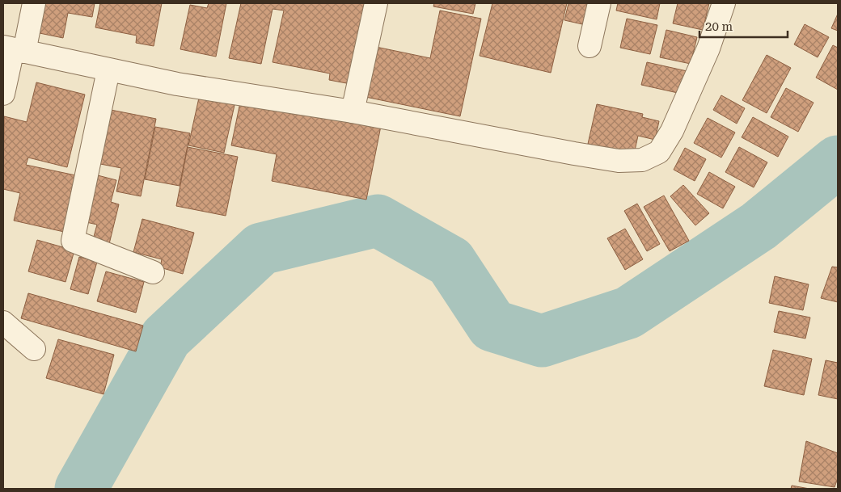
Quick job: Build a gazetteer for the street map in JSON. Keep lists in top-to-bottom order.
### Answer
{
  "scale_bar": "20 m"
}
